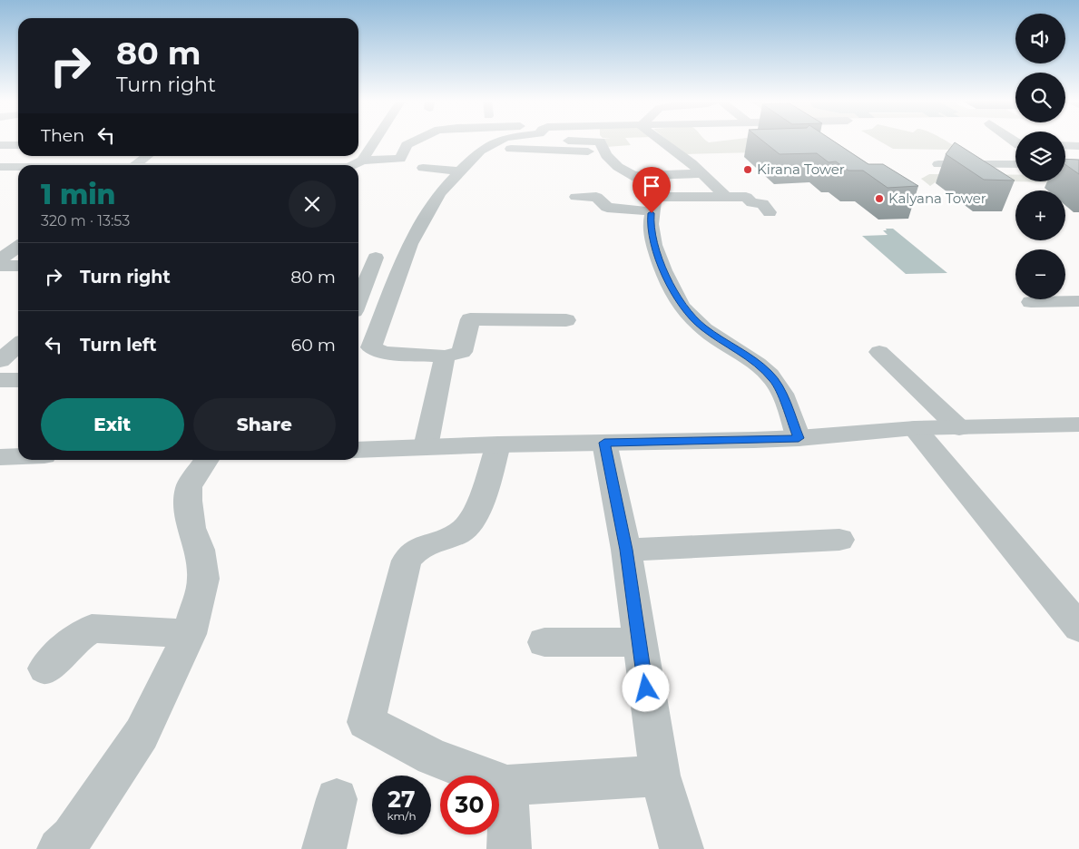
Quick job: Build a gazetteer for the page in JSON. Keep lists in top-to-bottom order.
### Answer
{
  "places": ["Kirana Tower", "Kalyana Tower"],
  "page": {
    "map_buttons": ["+", "−"],
    "turn": ["80 m", "Turn right"],
    "then": "Then",
    "heading": ["1 min", "320 m · 13:53"],
    "list": [
      {
        "name": "Turn right",
        "value": "80 m"
      },
      {
        "name": "Turn left",
        "value": "60 m"
      }
    ],
    "buttons": ["Exit", "Share"],
    "speed": "27 km/h",
    "limit": "30"
  }
}
